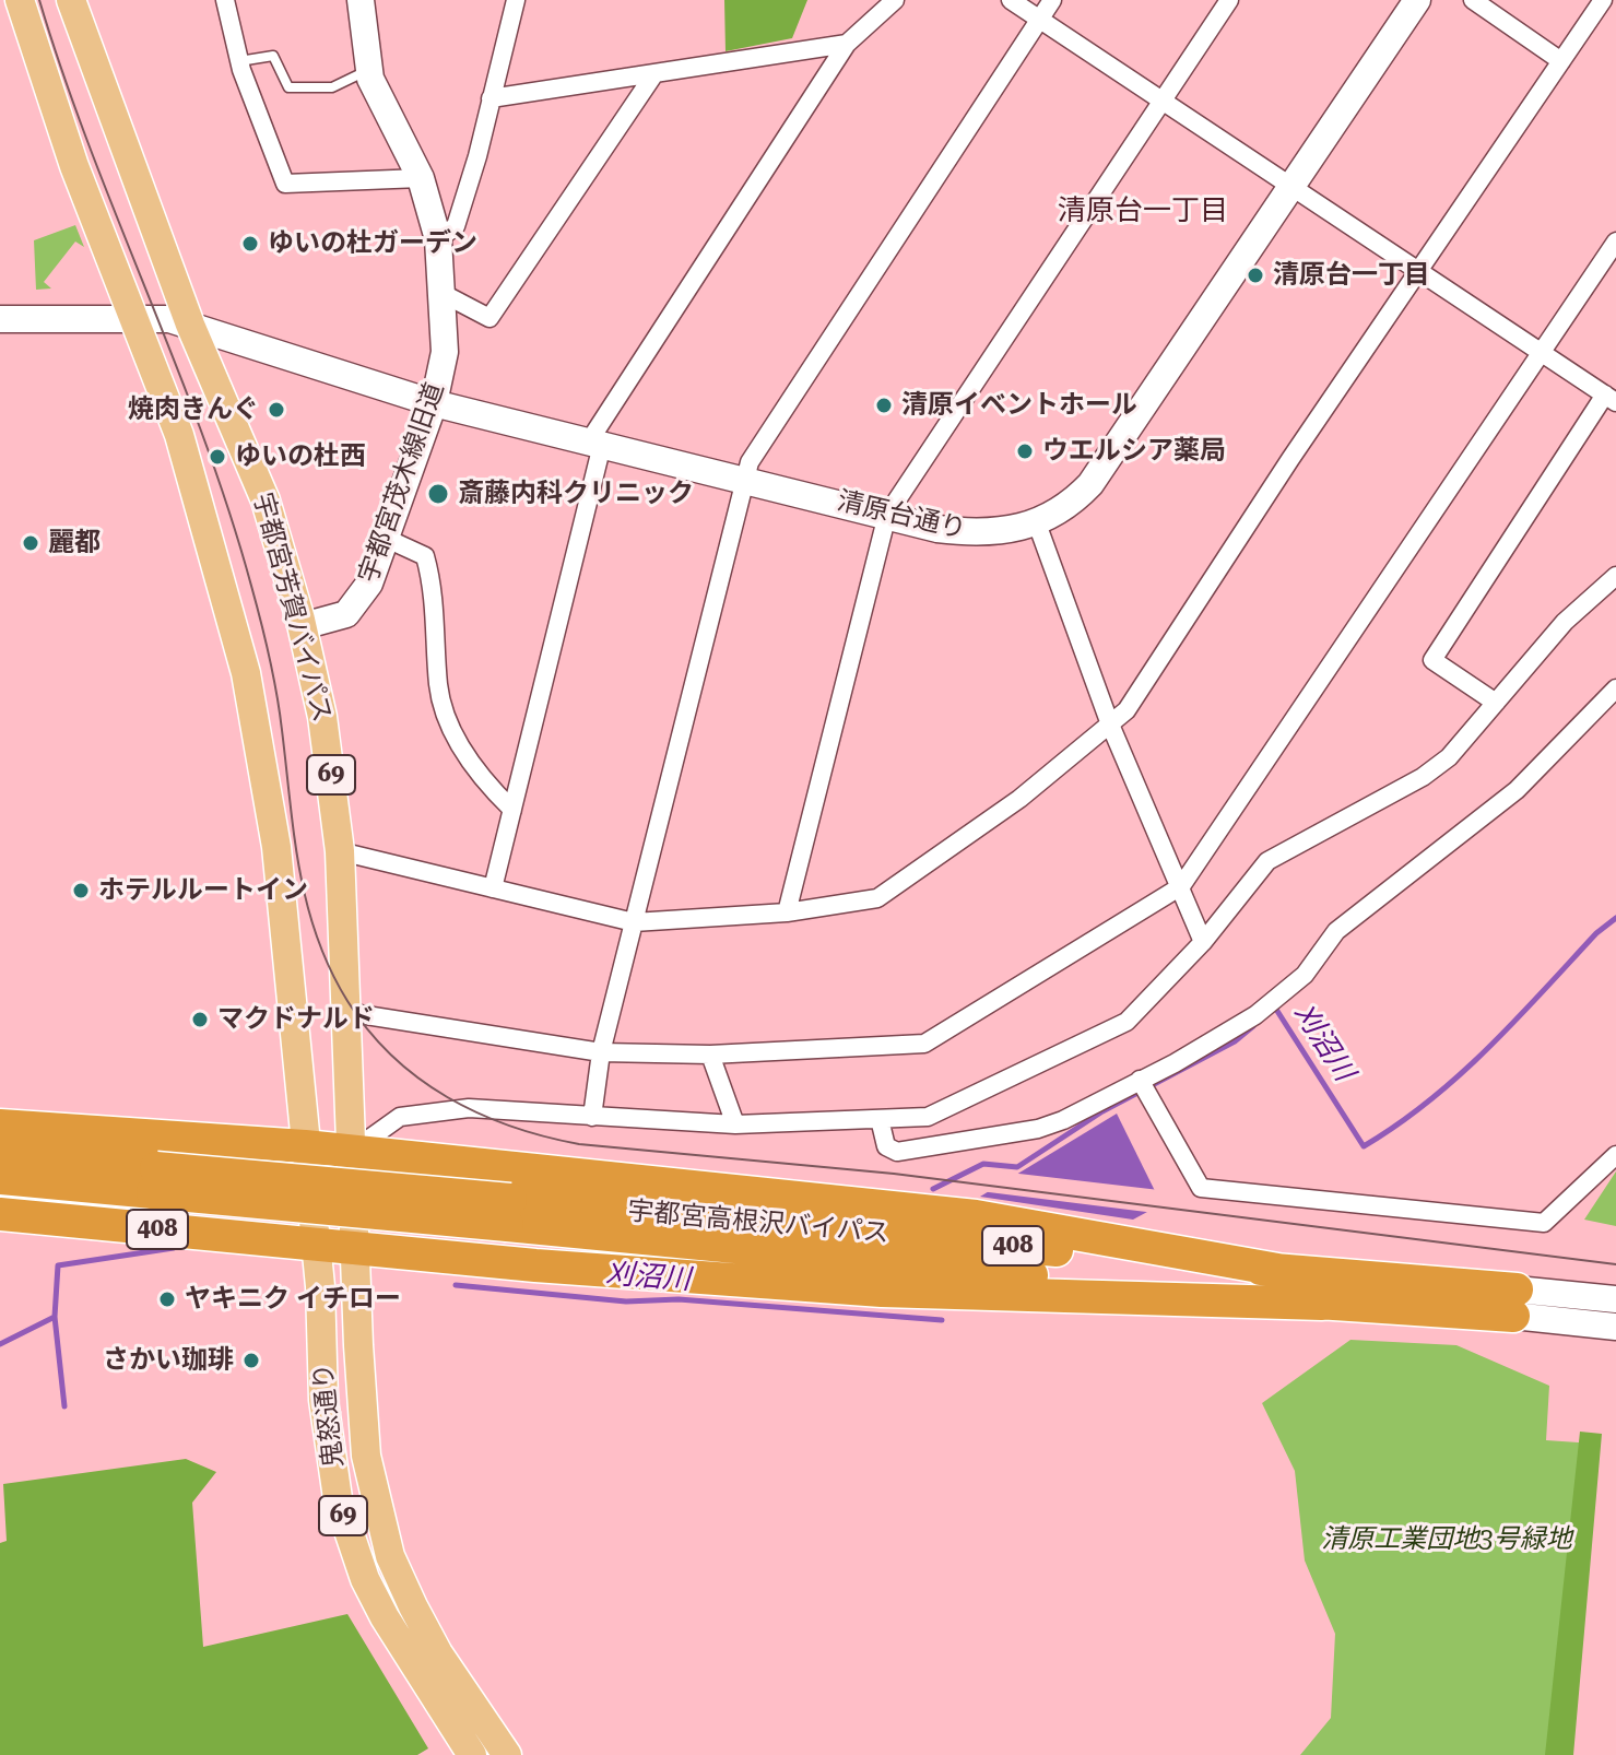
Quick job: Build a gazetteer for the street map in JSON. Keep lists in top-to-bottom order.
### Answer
{
  "streets": {
    "highway": ["宇都宮高根沢バイパス", "408"],
    "main road": ["宇都宮芳賀バイパス", "69", "鬼怒通り"],
    "street": ["宇都宮茂木線旧道", "清原台通り"]
  },
  "crossings": [
    ["宇都宮茂木線旧道", "清原台通り"],
    ["宇都宮茂木線旧道", "宇都宮芳賀バイパス"],
    ["清原台通り", "宇都宮芳賀バイパス"],
    ["清原台通り", "69"],
    ["宇都宮芳賀バイパス", "408"],
    ["宇都宮芳賀バイパス", "鬼怒通り"],
    ["69", "408"],
    ["69", "鬼怒通り"],
    ["宇都宮高根沢バイパス", "408"],
    ["408", "鬼怒通り"]
  ],
  "districts": ["清原台一丁目"],
  "water": ["刈沼川"],
  "parks": ["清原工業団地3号緑地"],
  "places": [
    "ゆいの杜ガーデン",
    "清原台一丁目",
    "清原イベントホール",
    "焼肉きんぐ",
    "ウエルシア薬局",
    "ゆいの杜西",
    "斎藤内科クリニック",
    "麗都",
    "ホテルルートイン",
    "マクドナルド",
    "ヤキニク イチロー",
    "さかい珈琲"
  ]
}
